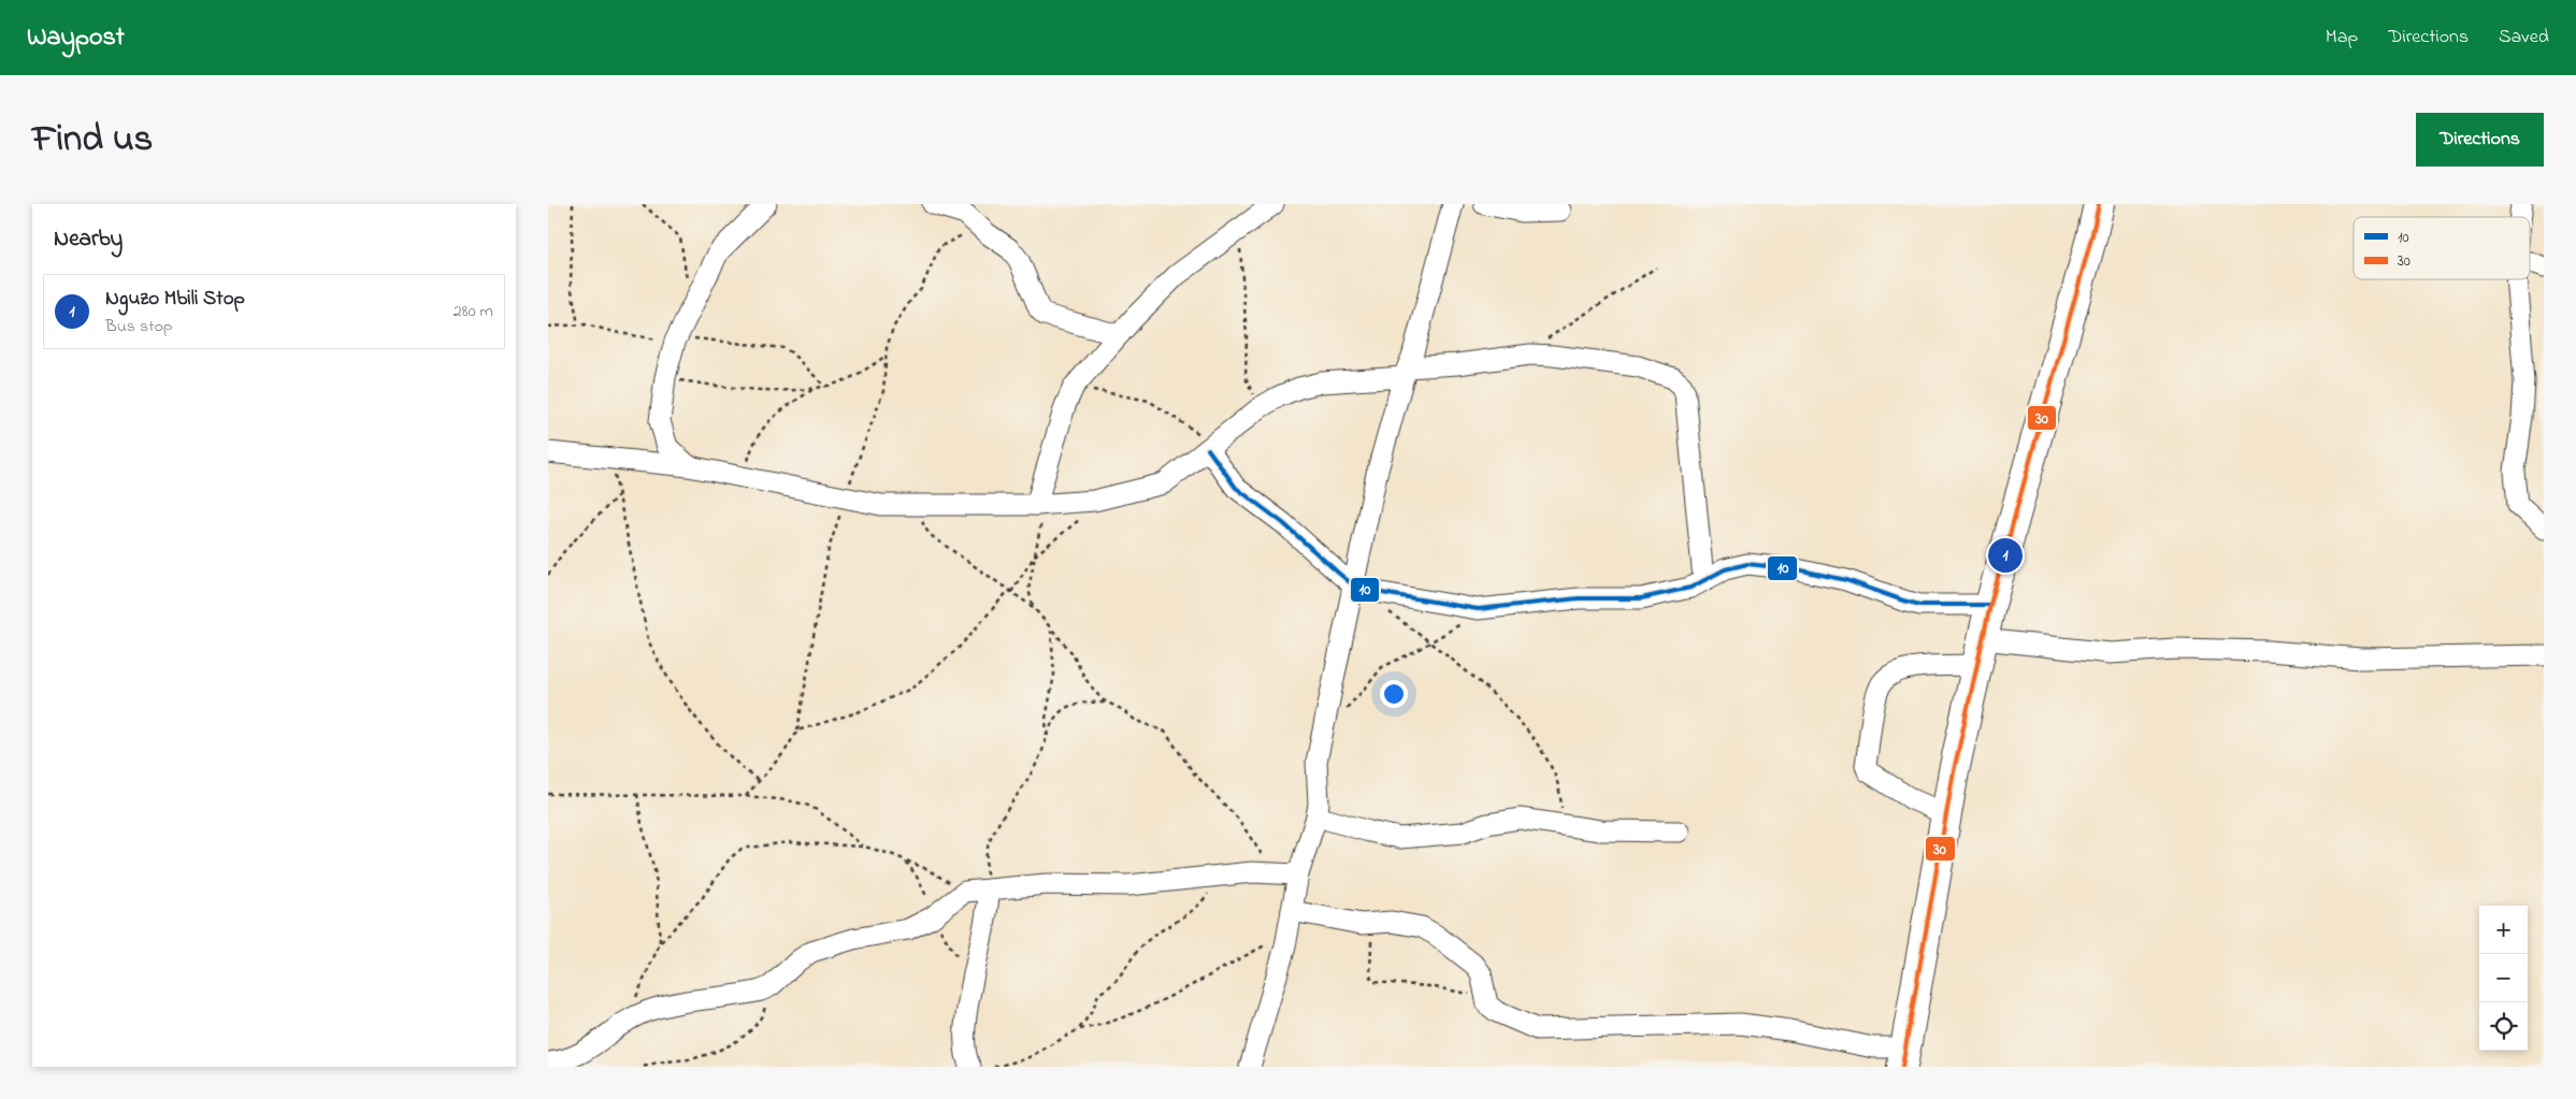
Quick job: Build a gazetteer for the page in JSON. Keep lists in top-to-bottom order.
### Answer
{
  "lines": ["transit line 30", "transit line 10"],
  "legend": ["10", "30"],
  "page": {
    "header": "Waypost",
    "nav": ["Map", "Directions", "Saved"],
    "title": "Find us",
    "buttons": "Directions",
    "heading": "Nearby",
    "list": [
      {
        "mark": "1",
        "name": "Nguzo Mbili Stop",
        "note": "Bus stop",
        "value": "280 m"
      }
    ],
    "pins": "1",
    "map_buttons": ["+", "−"]
  }
}
